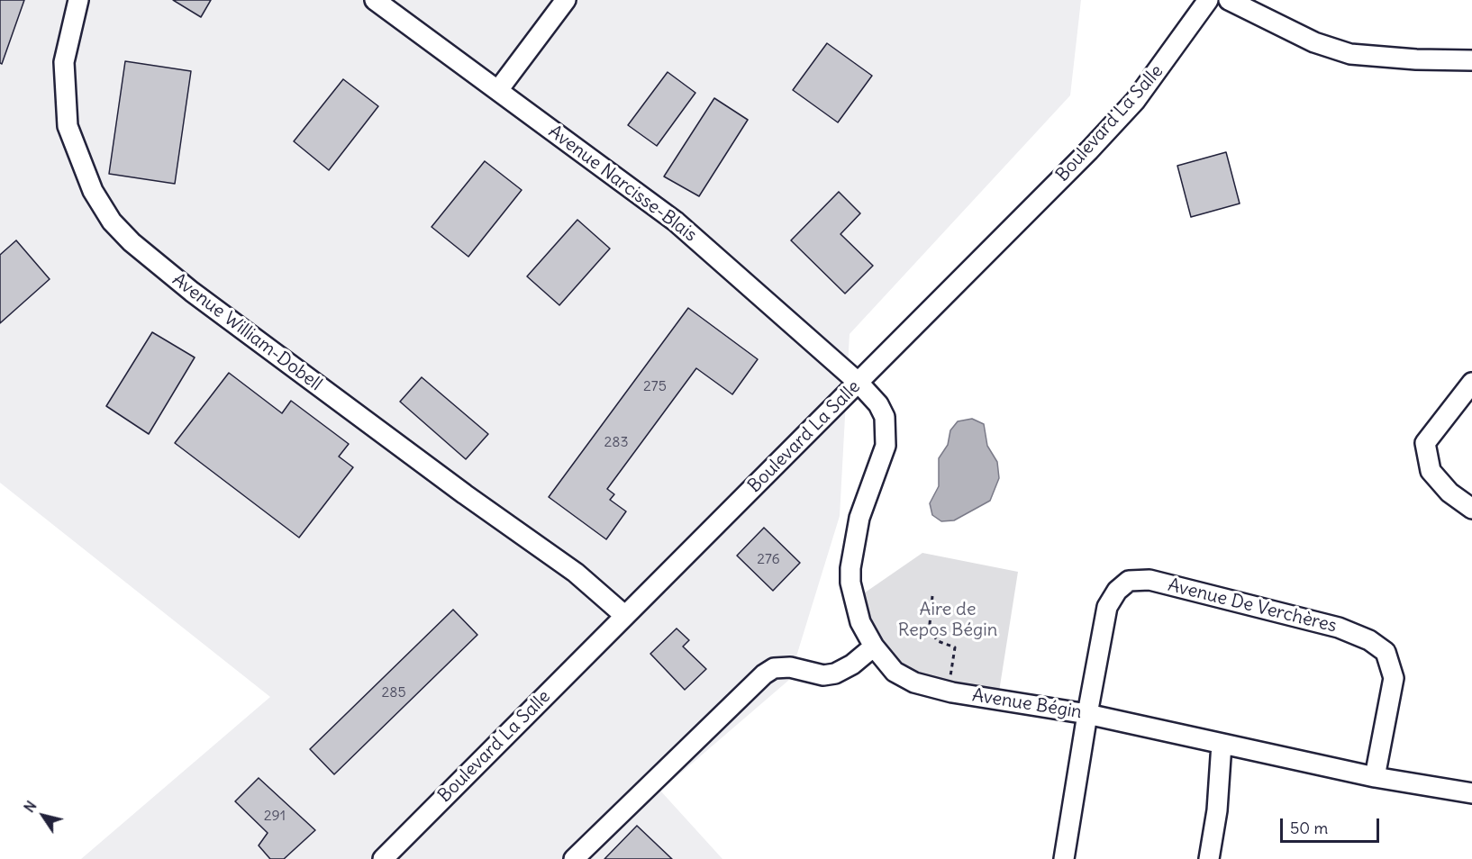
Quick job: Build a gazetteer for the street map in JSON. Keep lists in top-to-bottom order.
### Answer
{
  "streets": {
    "street": [
      "Boulevard La Salle",
      "Avenue Narcisse-Blais",
      "Avenue William-Dobell",
      "Avenue De Verchères",
      "Avenue Bégin"
    ]
  },
  "crossings": [
    ["Boulevard La Salle", "Avenue Narcisse-Blais"],
    ["Boulevard La Salle", "Avenue William-Dobell"],
    ["Boulevard La Salle", "Avenue Bégin"],
    ["Avenue Narcisse-Blais", "Avenue Bégin"],
    ["Avenue De Verchères", "Avenue Bégin"]
  ],
  "parks": ["Aire de Repos Bégin"],
  "house_numbers": [
    "275",
    "283",
    "276",
    "285",
    "291"
  ],
  "scale_bar": "50 m",
  "north": "top left"
}
